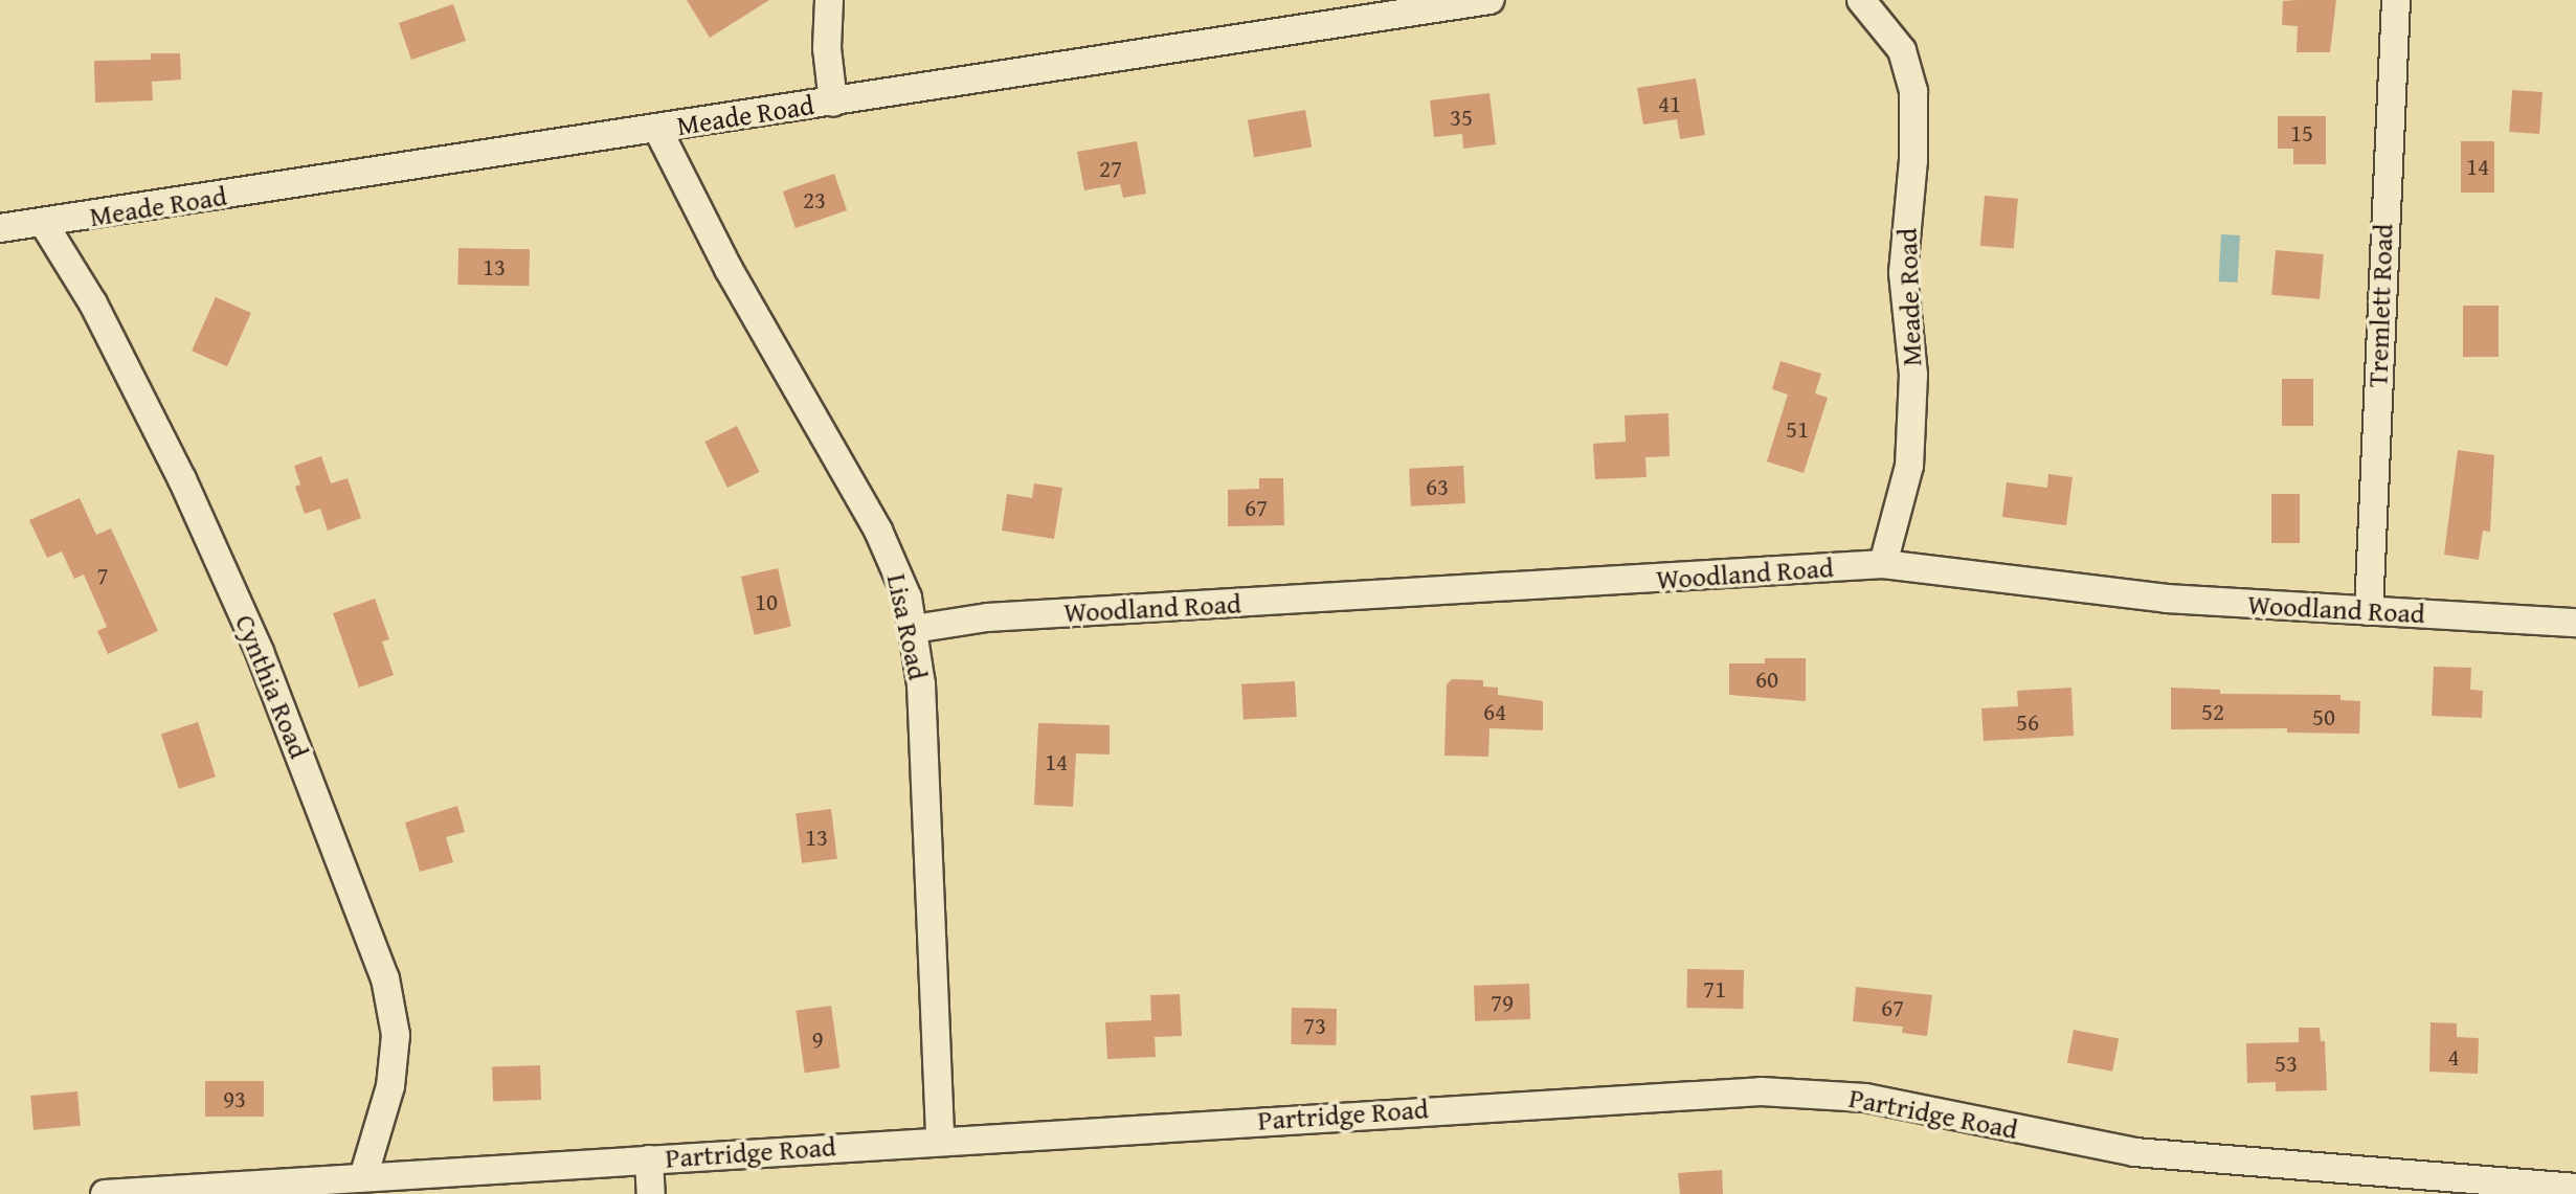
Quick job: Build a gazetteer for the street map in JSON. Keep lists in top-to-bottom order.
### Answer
{
  "streets": {
    "street": [
      "Meade Road",
      "Tremlett Road",
      "Woodland Road",
      "Lisa Road",
      "Cynthia Road",
      "Partridge Road"
    ]
  },
  "crossings": [
    ["Meade Road", "Woodland Road"],
    ["Meade Road", "Lisa Road"],
    ["Meade Road", "Cynthia Road"],
    ["Tremlett Road", "Woodland Road"],
    ["Woodland Road", "Lisa Road"],
    ["Lisa Road", "Partridge Road"],
    ["Cynthia Road", "Partridge Road"]
  ],
  "house_numbers": [
    "41",
    "35",
    "15",
    "14",
    "27",
    "23",
    "13",
    "51",
    "63",
    "67",
    "7",
    "10",
    "60",
    "64",
    "52",
    "50",
    "56",
    "14",
    "13",
    "71",
    "79",
    "67",
    "73",
    "9",
    "4",
    "53",
    "93"
  ]
}
